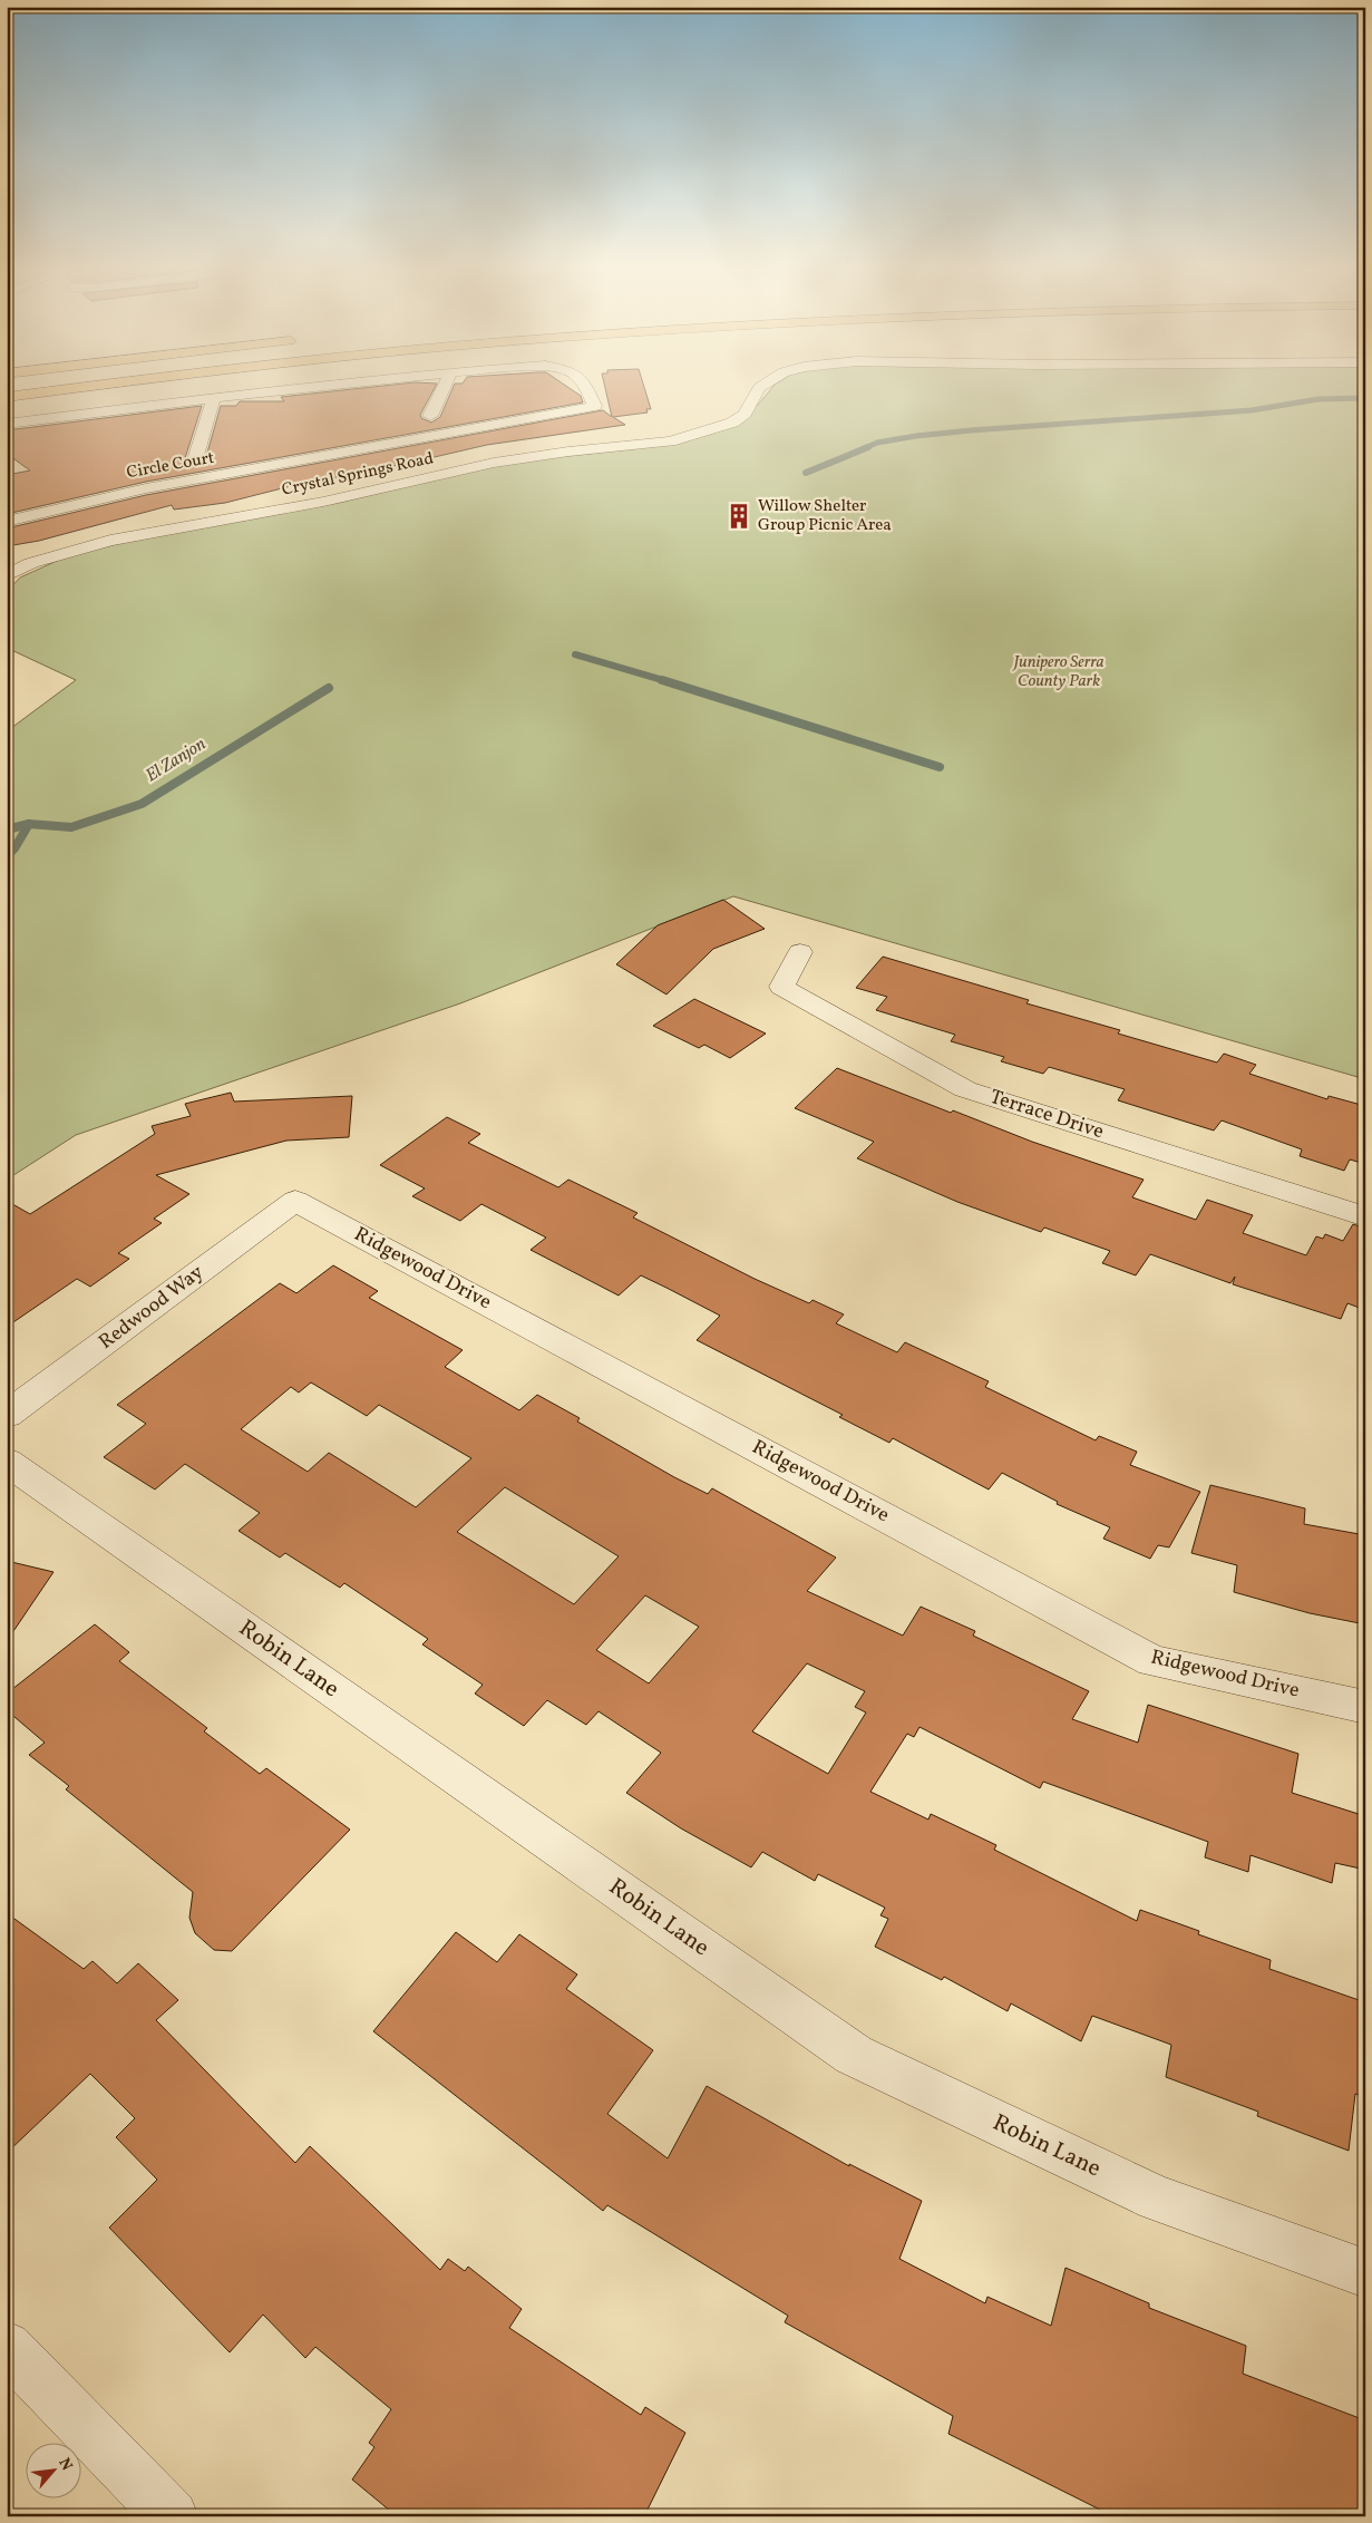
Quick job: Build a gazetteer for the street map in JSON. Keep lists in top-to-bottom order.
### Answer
{
  "streets": {
    "street": [
      "Circle Court",
      "Crystal Springs Road",
      "Terrace Drive",
      "Ridgewood Drive",
      "Redwood Way",
      "Robin Lane"
    ]
  },
  "crossings": [
    ["Ridgewood Drive", "Redwood Way"]
  ],
  "water": ["El Zanjon"],
  "parks": ["Junipero Serra County Park"],
  "places": {
    "building": ["Willow Shelter Group Picnic Area"]
  },
  "north": "top right"
}
